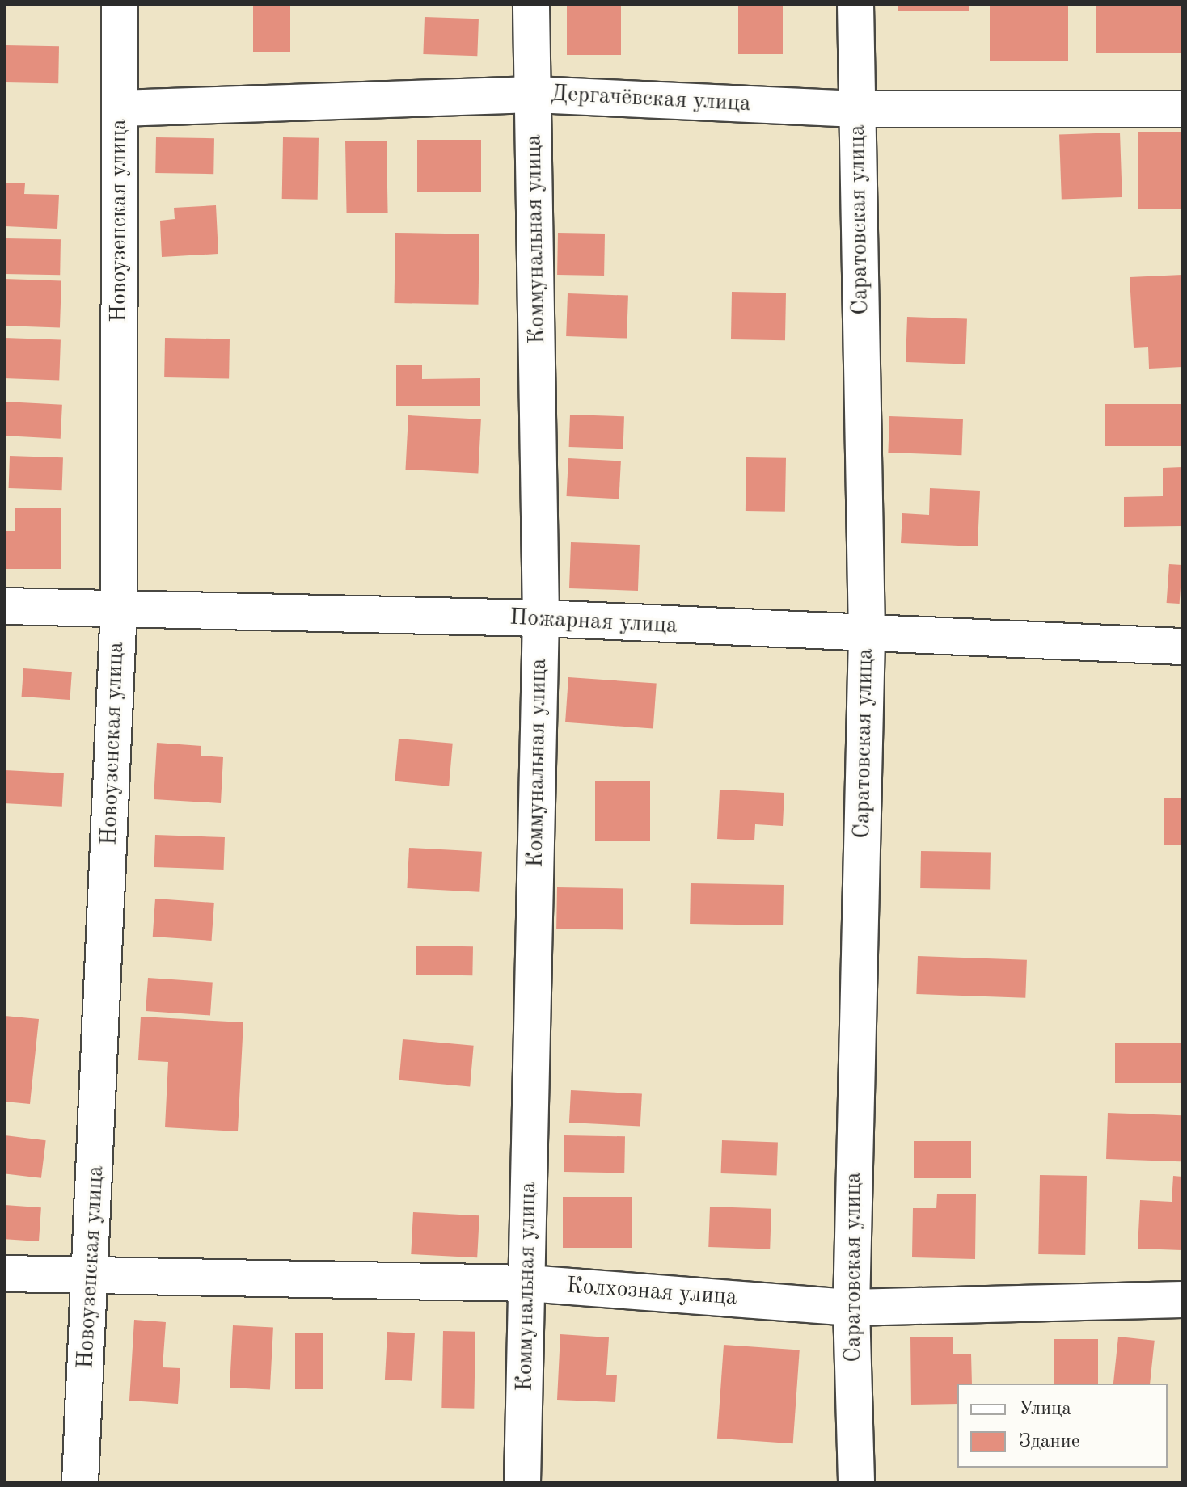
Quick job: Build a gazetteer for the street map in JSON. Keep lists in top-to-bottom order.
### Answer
{
  "streets": {
    "street": [
      "Дергачёвская улица",
      "Саратовская улица",
      "Новоузенская улица",
      "Коммунальная улица",
      "Пожарная улица",
      "Колхозная улица"
    ]
  },
  "crossings": [
    ["Дергачёвская улица", "Саратовская улица"],
    ["Дергачёвская улица", "Новоузенская улица"],
    ["Дергачёвская улица", "Коммунальная улица"],
    ["Саратовская улица", "Пожарная улица"],
    ["Саратовская улица", "Колхозная улица"],
    ["Новоузенская улица", "Пожарная улица"],
    ["Новоузенская улица", "Колхозная улица"],
    ["Коммунальная улица", "Пожарная улица"],
    ["Коммунальная улица", "Колхозная улица"]
  ],
  "legend": ["Улица", "Здание"]
}
